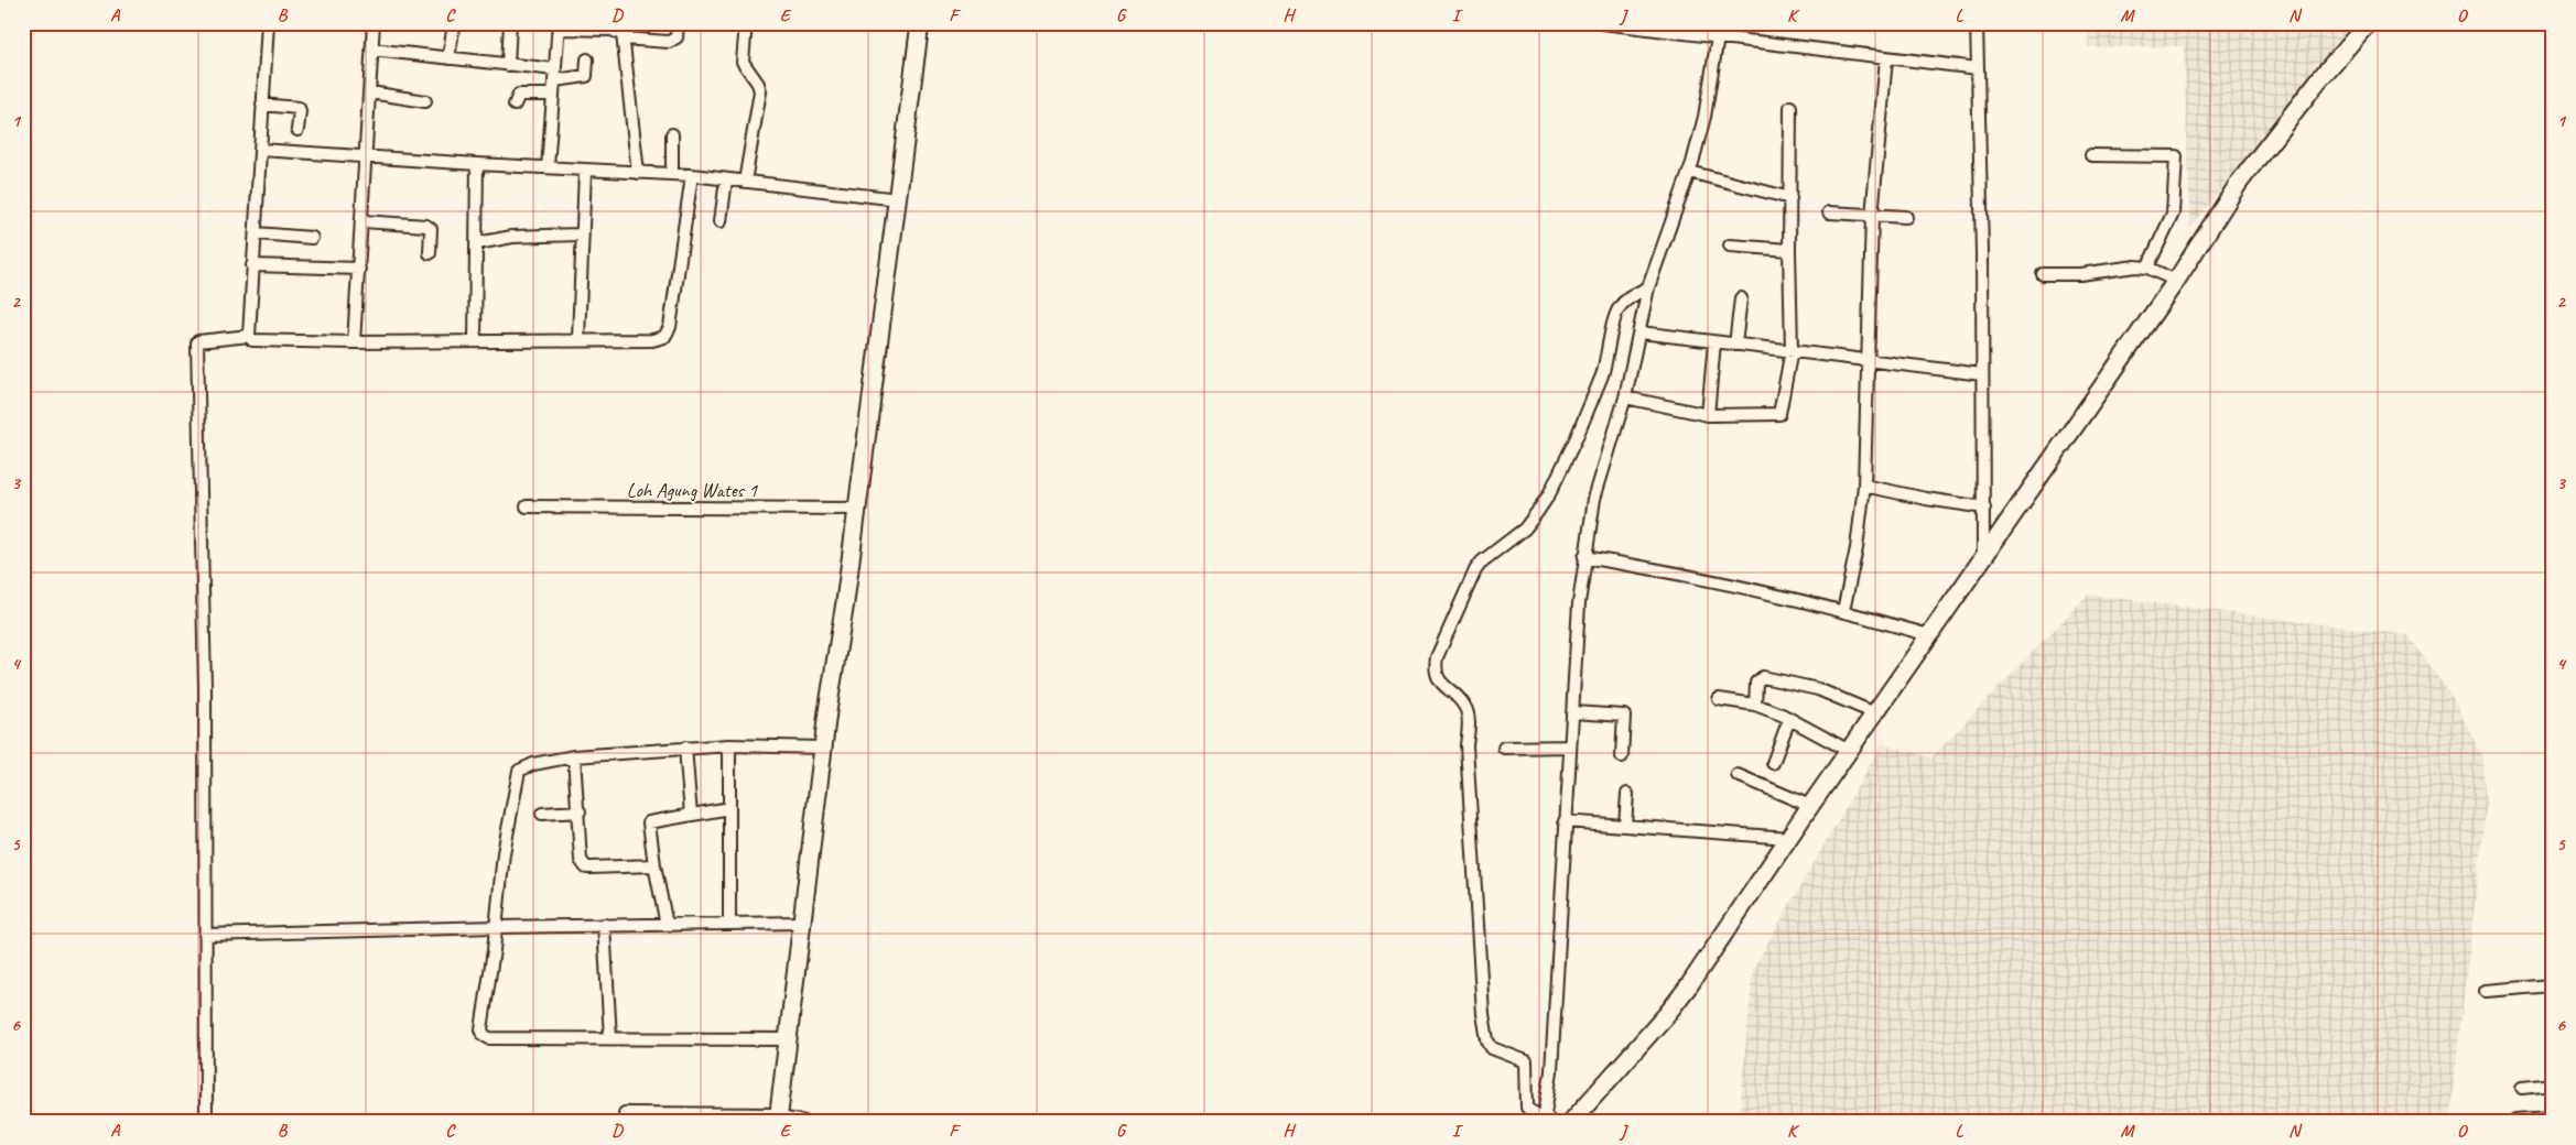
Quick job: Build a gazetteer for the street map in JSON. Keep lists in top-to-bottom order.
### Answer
{
  "streets": {
    "street": ["Loh Agung Wates 1"]
  },
  "grid": {
    "columns": [
      "A",
      "B",
      "C",
      "D",
      "E",
      "F",
      "G",
      "H",
      "I",
      "J",
      "K",
      "L",
      "M",
      "N",
      "O"
    ],
    "rows": [
      "1",
      "2",
      "3",
      "4",
      "5",
      "6"
    ]
  }
}
